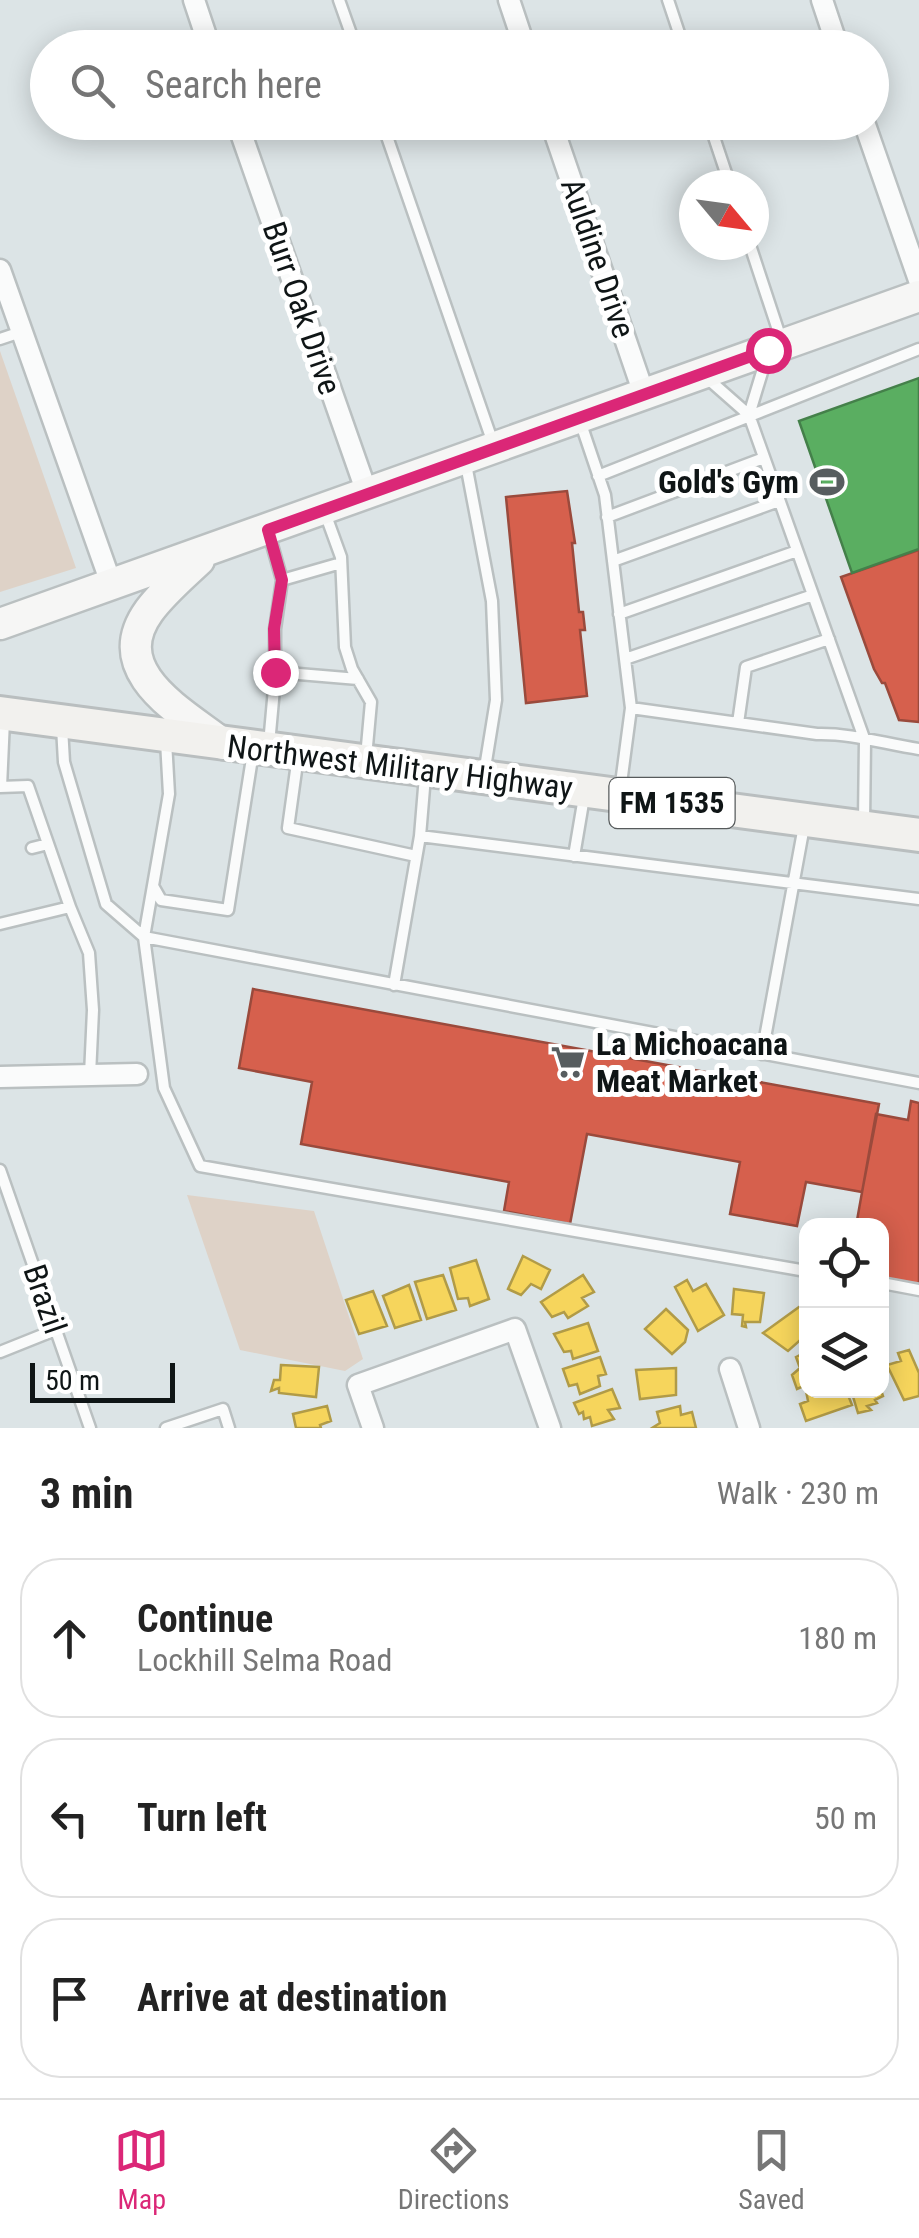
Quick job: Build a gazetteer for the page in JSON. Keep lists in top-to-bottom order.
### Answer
{
  "streets": {
    "main road": ["Northwest Military Highway", "FM 1535"],
    "street": ["Auldine Drive", "Burr Oak Drive"],
    "lane": ["Brazil"]
  },
  "places": {
    "sports": ["Gold's Gym"],
    "supermarket": ["La Michoacana Meat Market"]
  },
  "scale_bar": "50 m",
  "north": "bottom right",
  "page": {
    "search": "Search here",
    "scale": "50 m",
    "heading": ["3 min", "Walk · 230 m"],
    "list": [
      ["Continue", "Lockhill Selma Road", "180 m"],
      ["Turn left", "50 m"],
      "Arrive at destination"
    ],
    "nav": ["Map", "Directions", "Saved"]
  }
}
